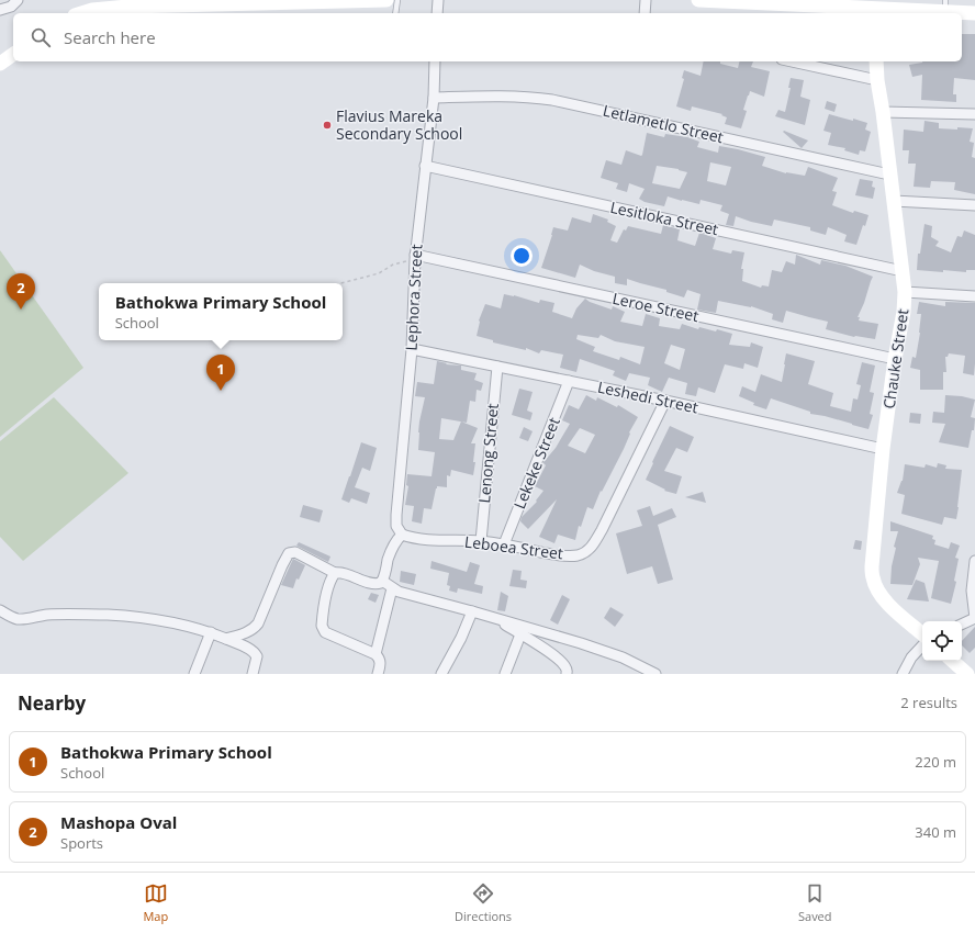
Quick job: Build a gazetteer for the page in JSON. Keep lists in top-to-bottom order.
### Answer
{
  "streets": {
    "street": [
      "Letlametlo Street",
      "Lesitloka Street",
      "Lephora Street",
      "Leroe Street",
      "Chauke Street",
      "Leshedi Street",
      "Lenong Street",
      "Lekeke Street",
      "Leboea Street"
    ]
  },
  "crossings": [
    ["Letlametlo Street", "Lephora Street"],
    ["Letlametlo Street", "Chauke Street"],
    ["Lesitloka Street", "Lephora Street"],
    ["Lesitloka Street", "Chauke Street"],
    ["Lephora Street", "Leroe Street"],
    ["Lephora Street", "Leshedi Street"],
    ["Lephora Street", "Leboea Street"],
    ["Leroe Street", "Chauke Street"],
    ["Chauke Street", "Leshedi Street"],
    ["Leshedi Street", "Lenong Street"],
    ["Leshedi Street", "Lekeke Street"],
    ["Leshedi Street", "Leboea Street"],
    ["Lenong Street", "Leboea Street"],
    ["Lekeke Street", "Leboea Street"]
  ],
  "places": ["Flavius Mareka Secondary School"],
  "page": {
    "search": "Search here",
    "pins": ["2", "1"],
    "popup": ["Bathokwa Primary School", "School"],
    "heading": ["Nearby", "2 results"],
    "list": [
      {
        "mark": "1",
        "name": "Bathokwa Primary School",
        "note": "School",
        "value": "220 m"
      },
      {
        "mark": "2",
        "name": "Mashopa Oval",
        "note": "Sports",
        "value": "340 m"
      }
    ],
    "nav": ["Map", "Directions", "Saved"]
  }
}
